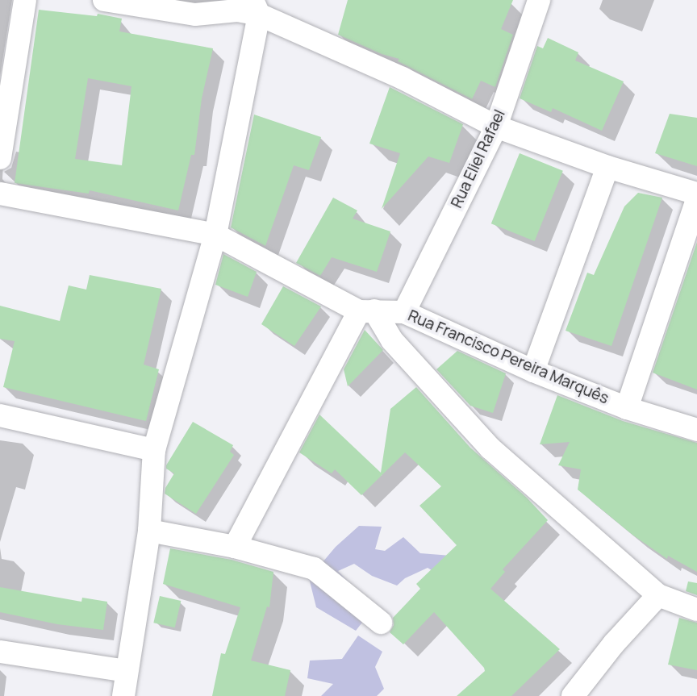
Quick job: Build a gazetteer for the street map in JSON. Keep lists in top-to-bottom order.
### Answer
{
  "streets": {
    "street": ["Rua Eliel Rafael", "Rua Francisco Pereira Marquês"]
  },
  "crossings": [
    ["Rua Eliel Rafael", "Rua Francisco Pereira Marquês"]
  ]
}
